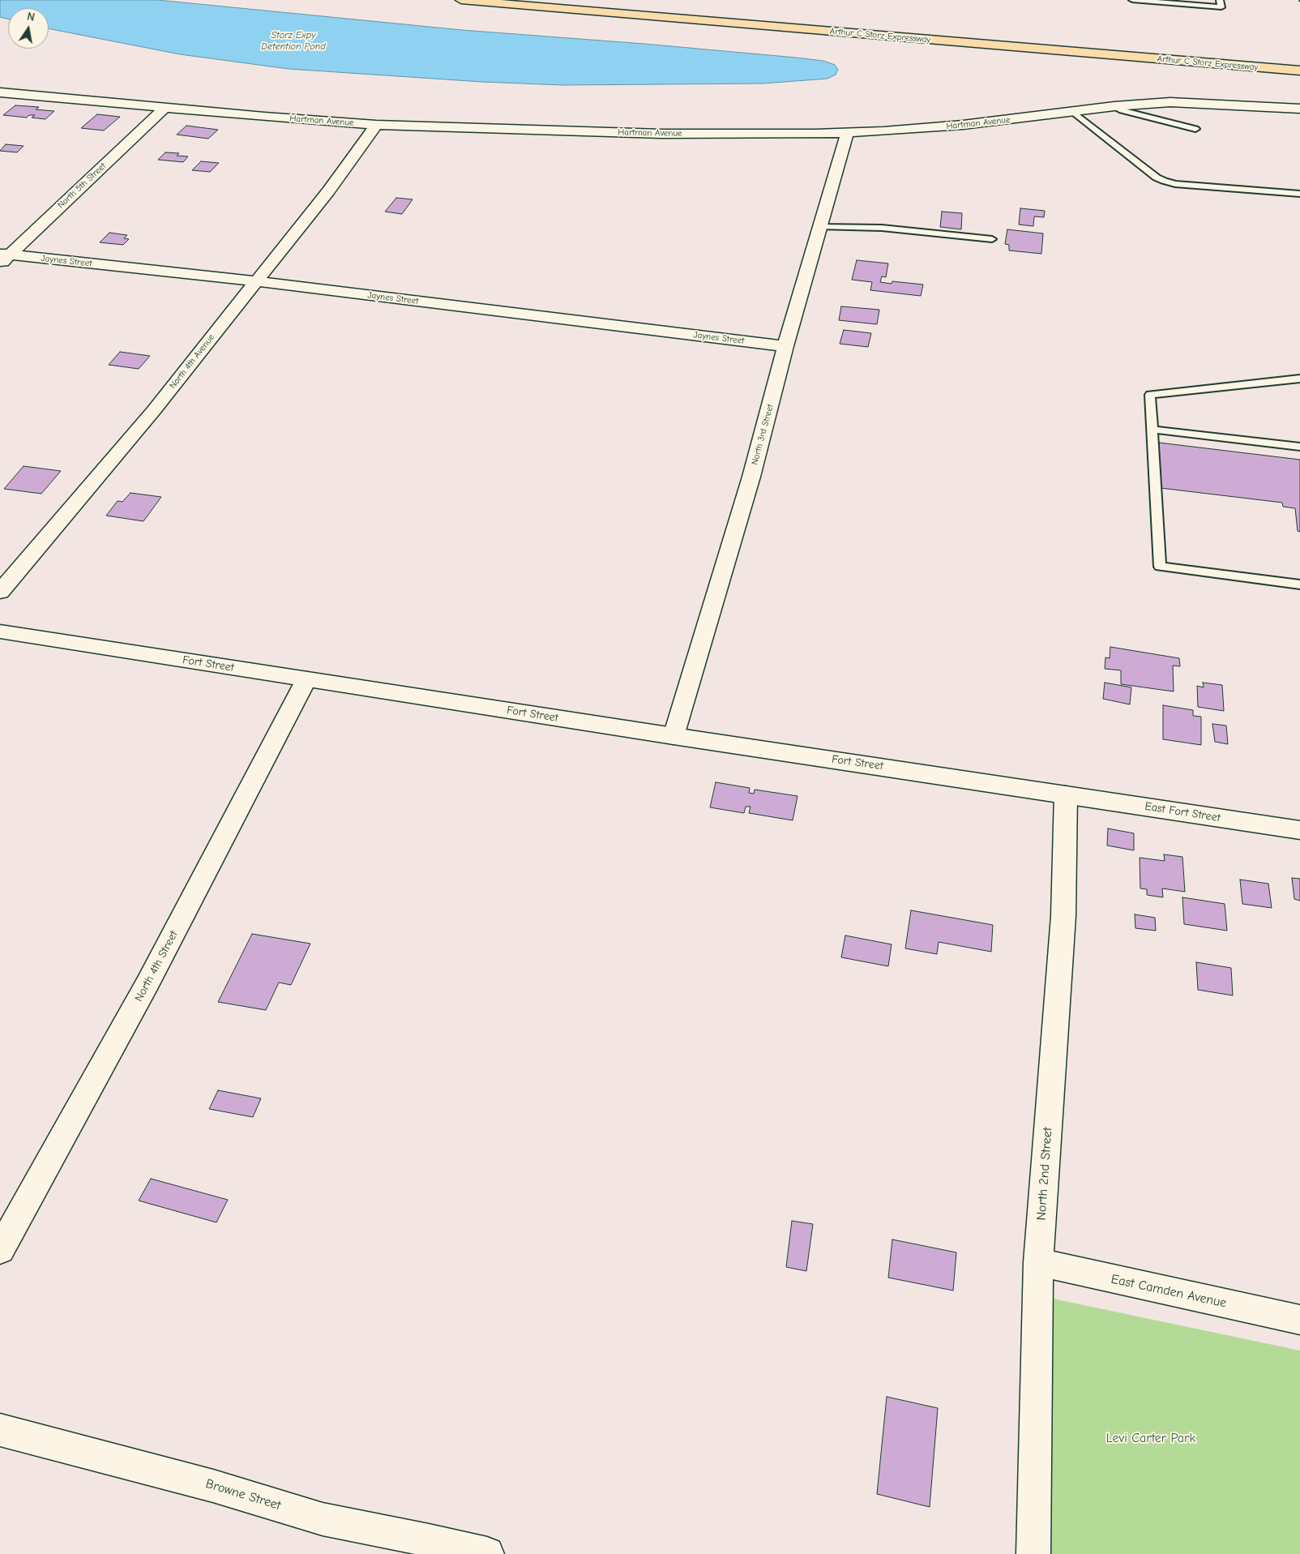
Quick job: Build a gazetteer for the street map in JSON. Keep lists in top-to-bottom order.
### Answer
{
  "streets": {
    "highway": ["Arthur C Storz Expressway"],
    "street": [
      "Hartman Avenue",
      "North 5th Street",
      "Jaynes Street",
      "North 4th Avenue",
      "North 3rd Street",
      "Fort Street",
      "East Fort Street",
      "North 4th Street",
      "North 2nd Street",
      "East Camden Avenue",
      "Browne Street"
    ]
  },
  "crossings": [
    ["Hartman Avenue", "North 5th Street"],
    ["Hartman Avenue", "North 4th Avenue"],
    ["Hartman Avenue", "North 3rd Street"],
    ["North 5th Street", "Jaynes Street"],
    ["Jaynes Street", "North 4th Avenue"],
    ["Jaynes Street", "North 3rd Street"],
    ["North 3rd Street", "Fort Street"],
    ["Fort Street", "East Fort Street"],
    ["Fort Street", "North 4th Street"],
    ["Fort Street", "North 2nd Street"],
    ["East Fort Street", "North 2nd Street"],
    ["North 2nd Street", "East Camden Avenue"]
  ],
  "water": ["Storz Expy Detention Pond"],
  "parks": ["Levi Carter Park"],
  "north": "top"
}
